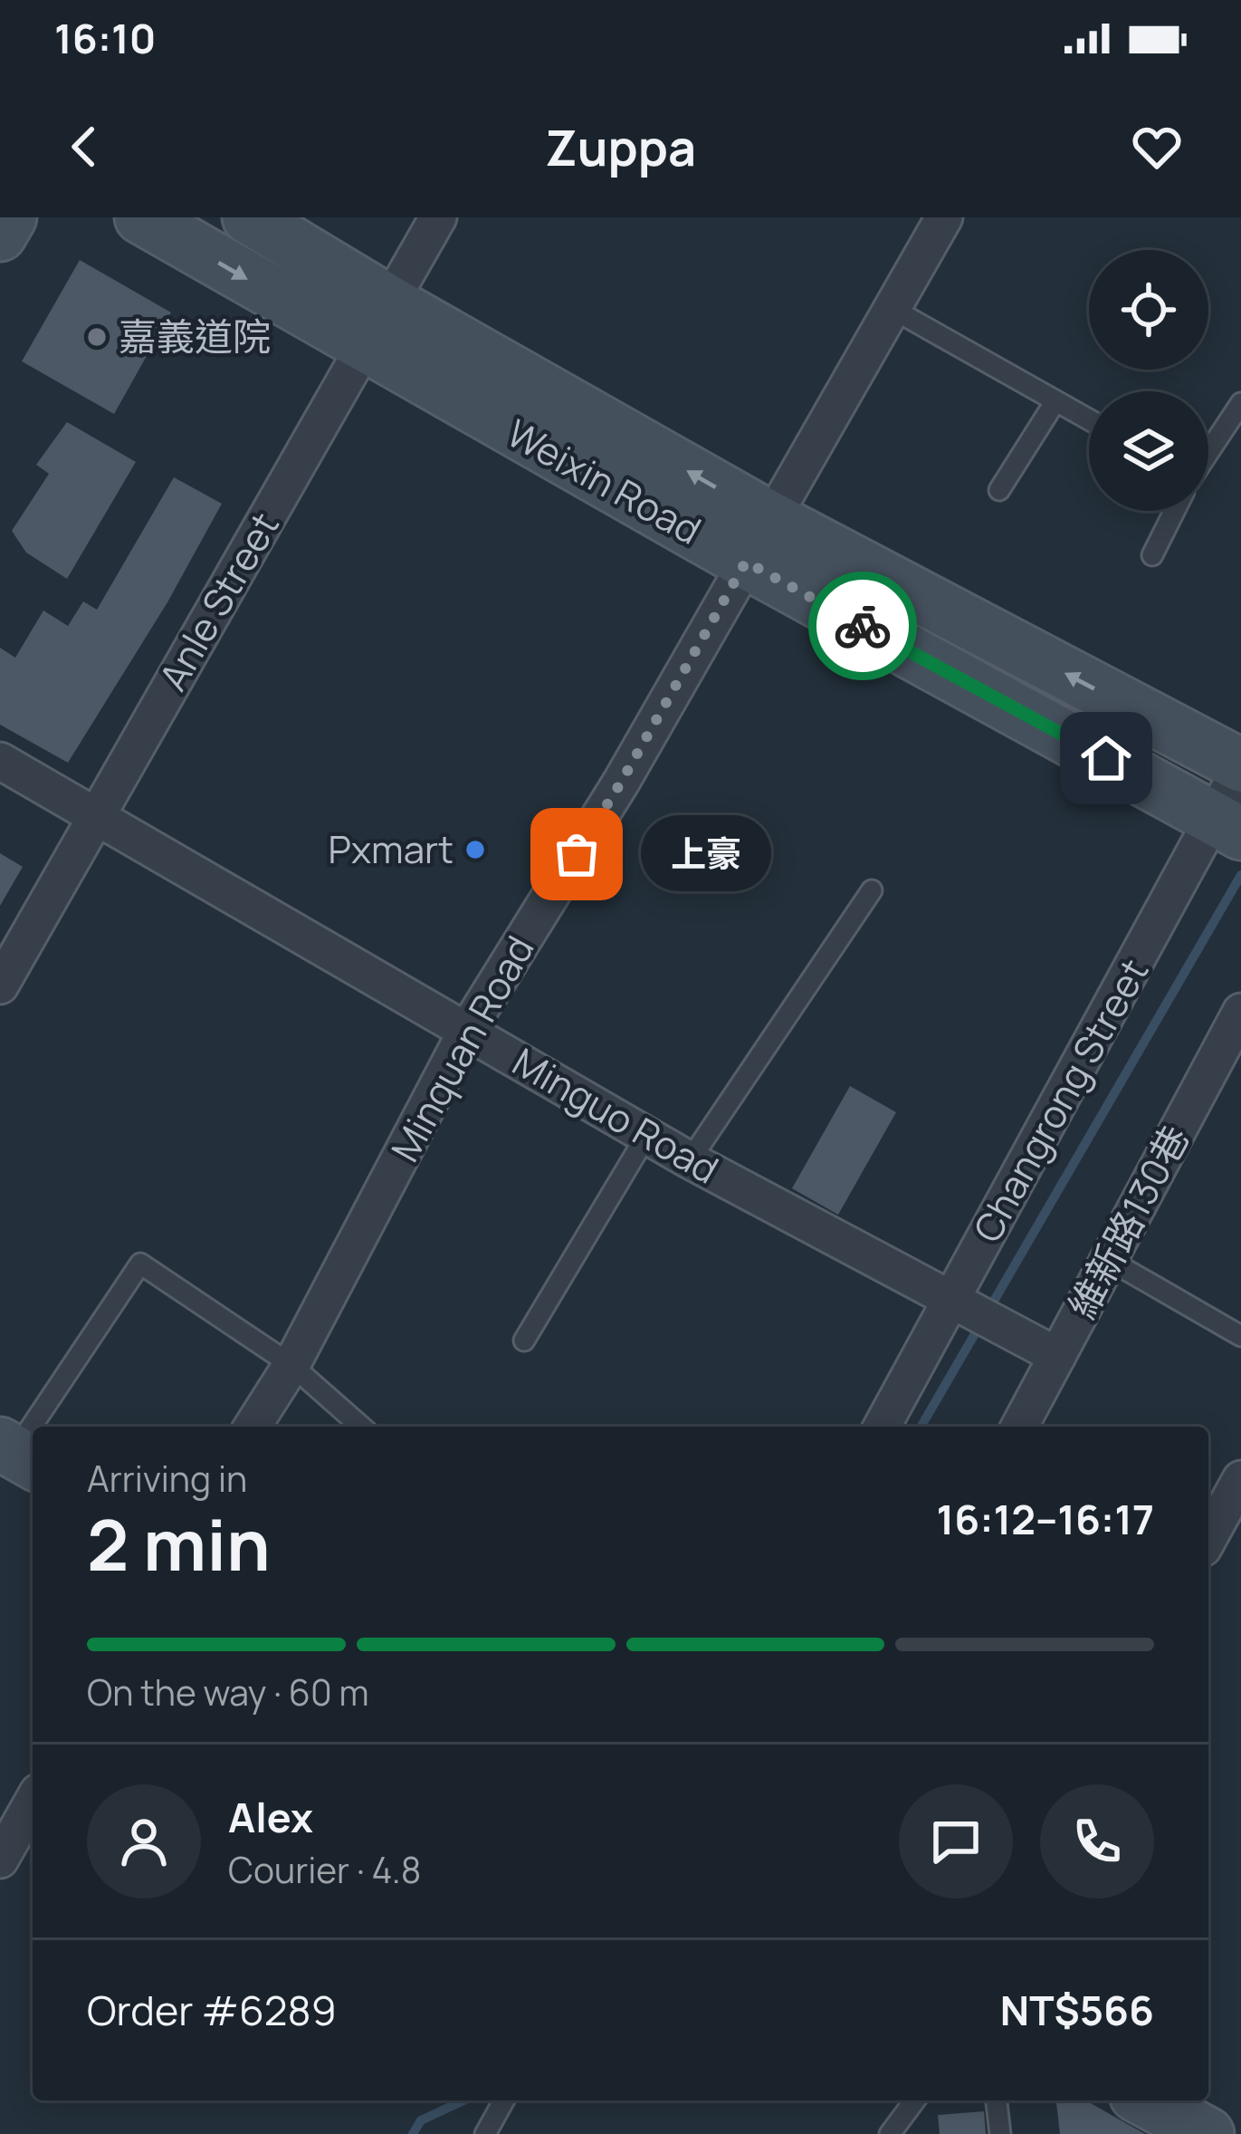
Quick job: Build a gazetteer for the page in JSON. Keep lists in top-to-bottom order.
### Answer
{
  "streets": {
    "street": [
      "Weixin Road",
      "Anle Street",
      "Minquan Road",
      "Changrong Street",
      "Minguo Road",
      "維新路130巷"
    ]
  },
  "crossings": [
    ["Weixin Road", "Anle Street"],
    ["Weixin Road", "Minquan Road"],
    ["Weixin Road", "Changrong Street"],
    ["Anle Street", "Minguo Road"],
    ["Minquan Road", "Minguo Road"],
    ["Changrong Street", "Minguo Road"],
    ["Minguo Road", "維新路130巷"]
  ],
  "places": ["嘉義道院", "Pxmart", "上豪"],
  "page": {
    "status": "16:10",
    "header": "Zuppa",
    "bubble": "上豪",
    "heading": ["2 min", "Arriving in", "16:12–16:17"],
    "panel": [
      "Alex",
      "Courier · 4.8",
      "Order #6289",
      "NT$566"
    ],
    "bar": "On the way · 60 m"
  }
}
